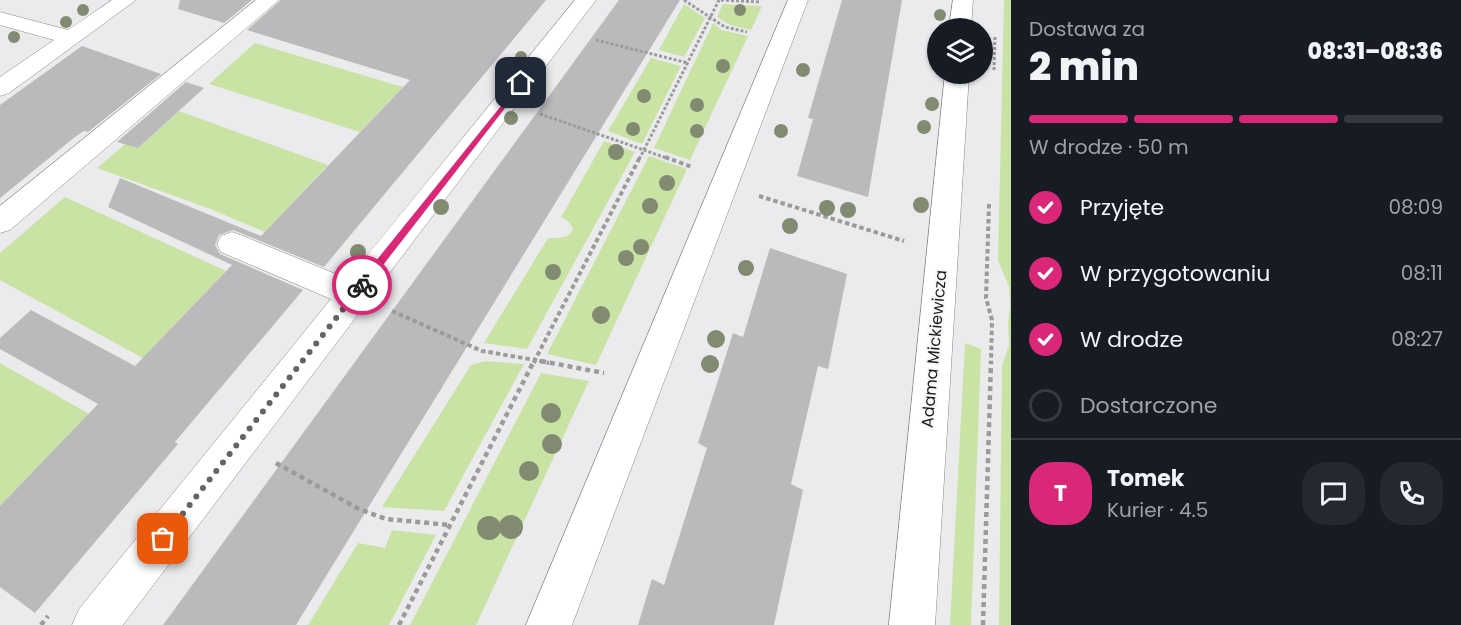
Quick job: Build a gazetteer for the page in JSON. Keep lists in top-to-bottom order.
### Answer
{
  "streets": {
    "street": ["Adama Mickiewicza"]
  },
  "page": {
    "heading": ["2 min", "Dostawa za", "08:31–08:36"],
    "panel": ["Tomek", "Kurier · 4.5"],
    "bar": "W drodze · 50 m",
    "list": [
      ["Przyjęte", "08:09"],
      ["W przygotowaniu", "08:11"],
      ["W drodze", "08:27"],
      "Dostarczone"
    ],
    "round": "T"
  }
}
